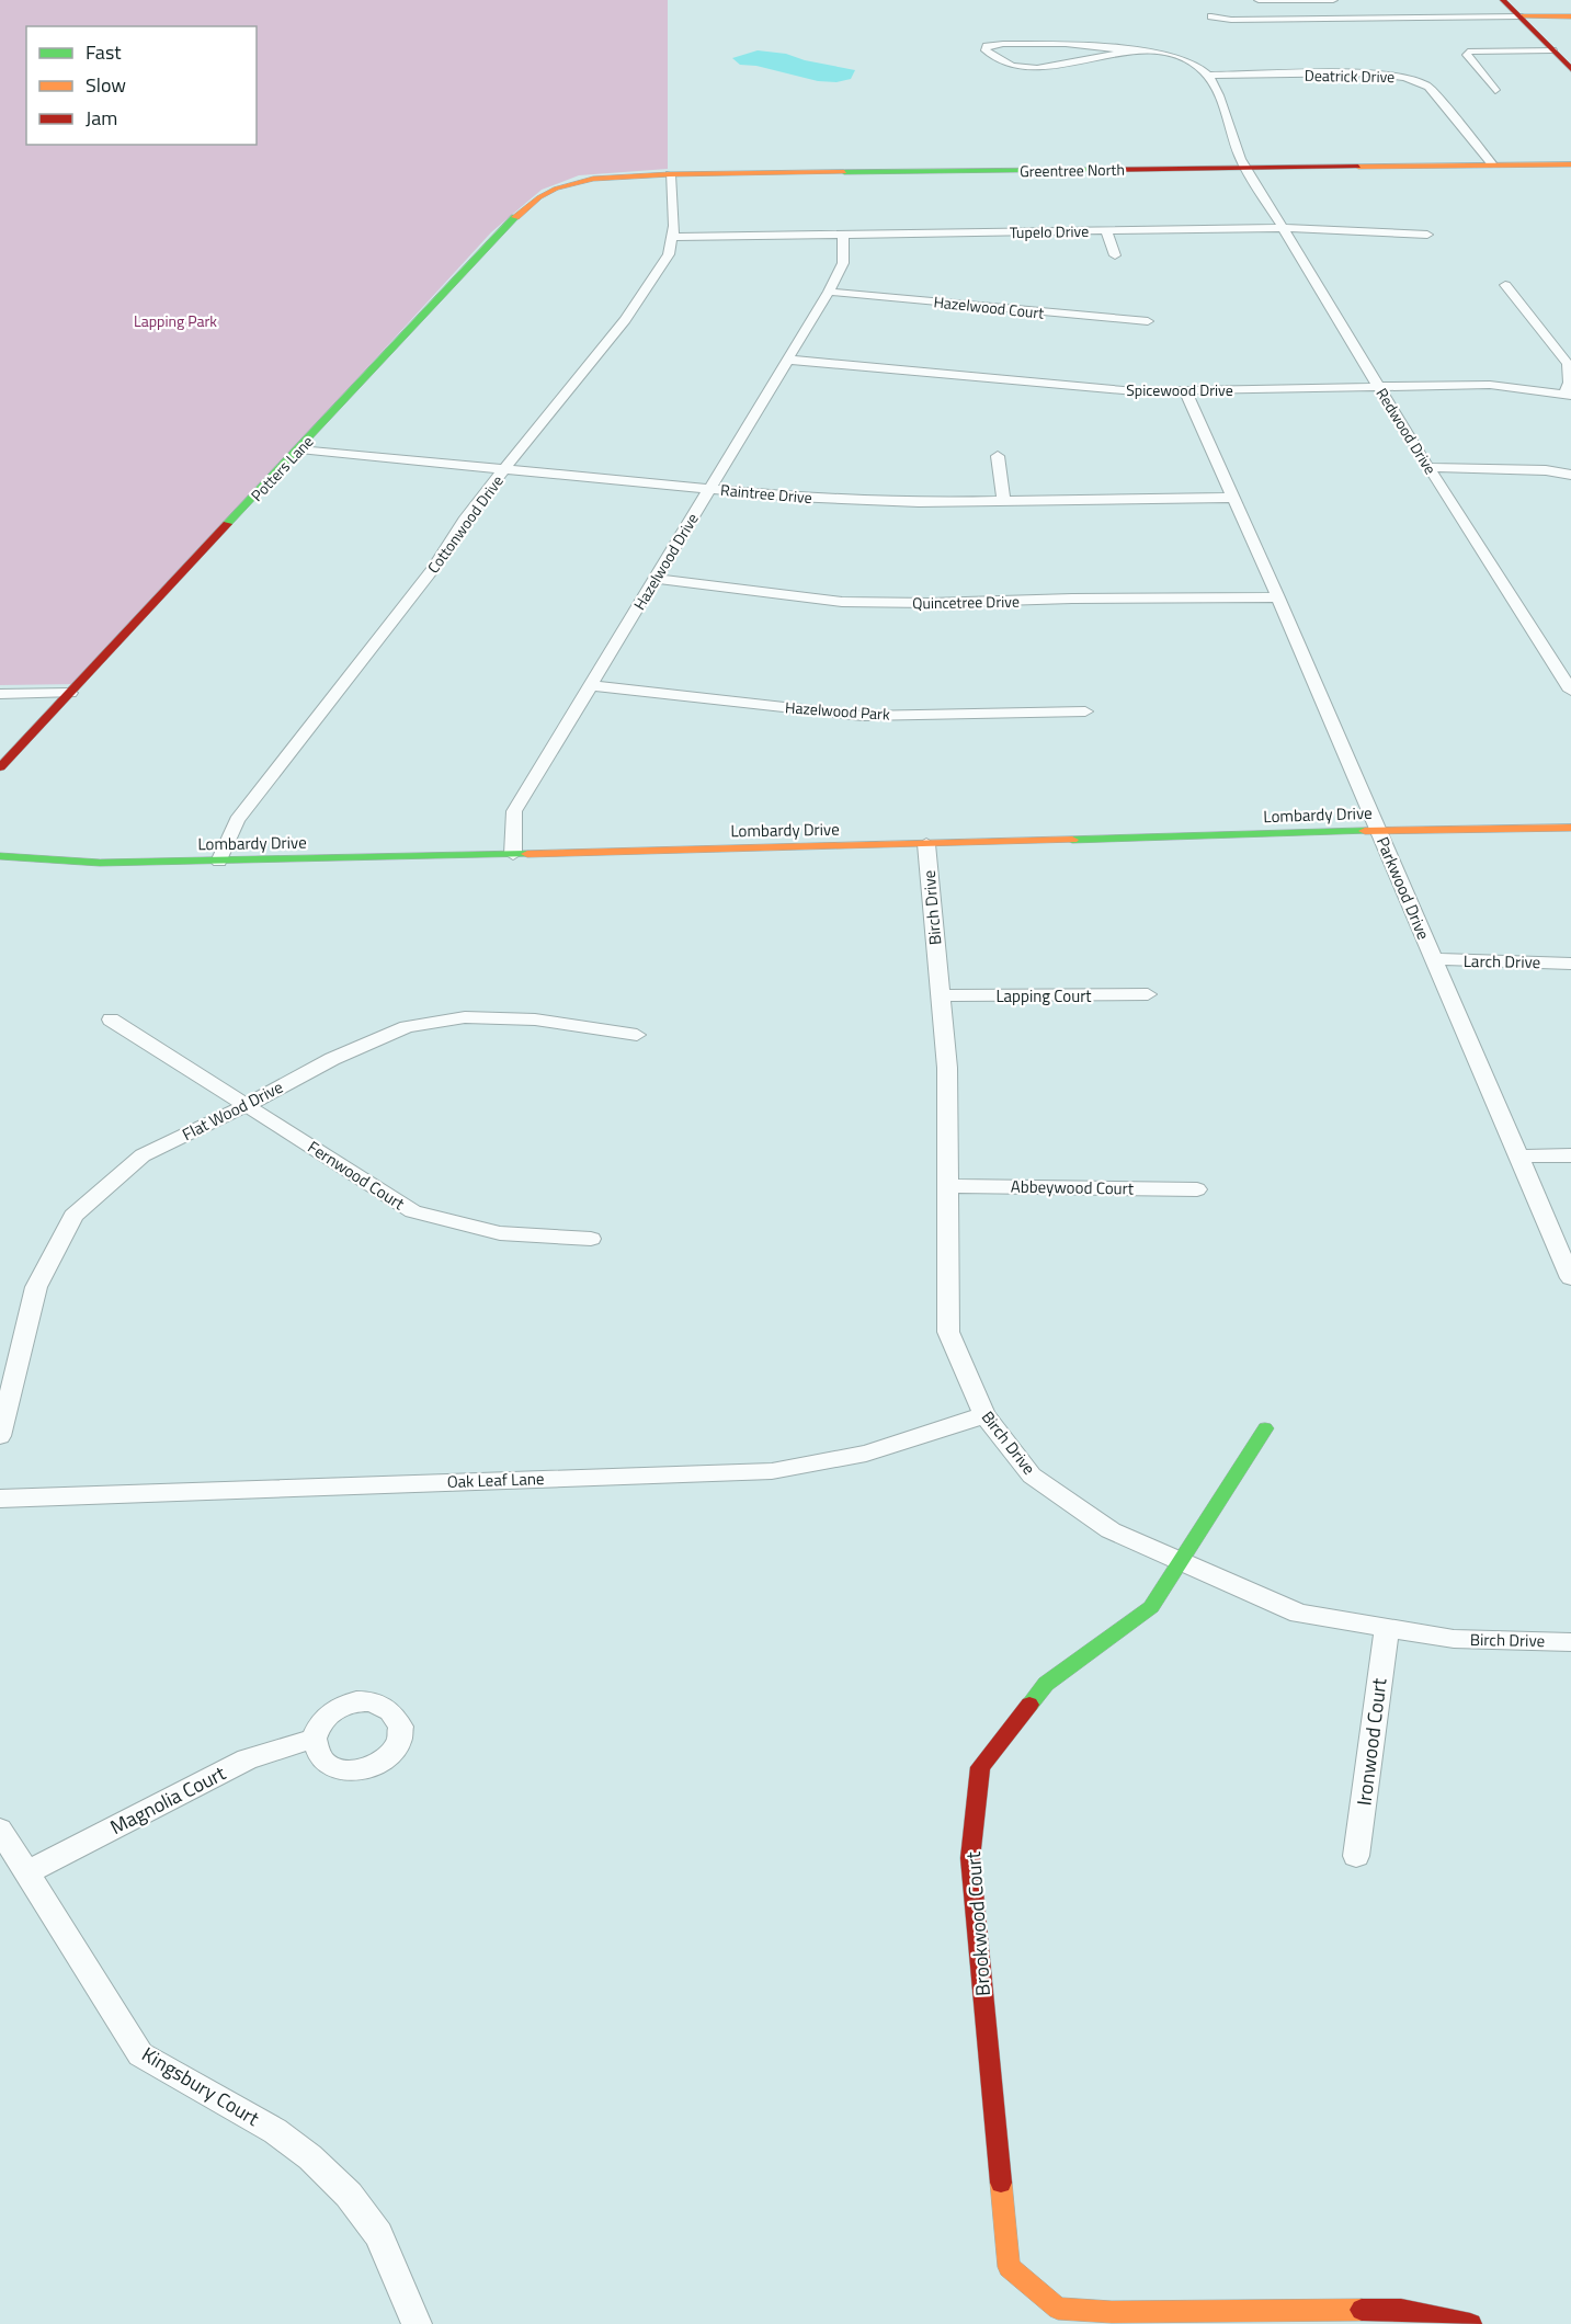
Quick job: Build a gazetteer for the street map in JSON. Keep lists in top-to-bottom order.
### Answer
{
  "streets": {
    "main road": [
      "Greentree North",
      "Potters Lane",
      "Lombardy Drive",
      "Brookwood Court"
    ],
    "street": [
      "Deatrick Drive",
      "Tupelo Drive",
      "Hazelwood Court",
      "Spicewood Drive",
      "Redwood Drive",
      "Raintree Drive",
      "Cottonwood Drive",
      "Hazelwood Drive",
      "Quincetree Drive",
      "Hazelwood Park",
      "Parkwood Drive",
      "Birch Drive",
      "Larch Drive",
      "Lapping Court",
      "Flat Wood Drive",
      "Fernwood Court",
      "Abbeywood Court",
      "Oak Leaf Lane",
      "Ironwood Court",
      "Magnolia Court",
      "Kingsbury Court"
    ]
  },
  "crossings": [
    ["Deatrick Drive", "Greentree North"],
    ["Deatrick Drive", "Redwood Drive"],
    ["Greentree North", "Redwood Drive"],
    ["Greentree North", "Potters Lane"],
    ["Greentree North", "Cottonwood Drive"],
    ["Tupelo Drive", "Redwood Drive"],
    ["Tupelo Drive", "Cottonwood Drive"],
    ["Tupelo Drive", "Hazelwood Drive"],
    ["Hazelwood Court", "Hazelwood Drive"],
    ["Spicewood Drive", "Redwood Drive"],
    ["Spicewood Drive", "Hazelwood Drive"],
    ["Spicewood Drive", "Parkwood Drive"],
    ["Potters Lane", "Raintree Drive"],
    ["Raintree Drive", "Cottonwood Drive"],
    ["Raintree Drive", "Hazelwood Drive"],
    ["Raintree Drive", "Parkwood Drive"],
    ["Cottonwood Drive", "Lombardy Drive"],
    ["Hazelwood Drive", "Quincetree Drive"],
    ["Hazelwood Drive", "Hazelwood Park"],
    ["Hazelwood Drive", "Lombardy Drive"],
    ["Quincetree Drive", "Parkwood Drive"],
    ["Lombardy Drive", "Parkwood Drive"],
    ["Lombardy Drive", "Birch Drive"],
    ["Parkwood Drive", "Larch Drive"],
    ["Birch Drive", "Lapping Court"],
    ["Birch Drive", "Abbeywood Court"],
    ["Birch Drive", "Oak Leaf Lane"],
    ["Birch Drive", "Ironwood Court"],
    ["Birch Drive", "Brookwood Court"],
    ["Flat Wood Drive", "Fernwood Court"],
    ["Magnolia Court", "Kingsbury Court"]
  ],
  "parks": ["Lapping Park"],
  "legend": ["Fast", "Slow", "Jam"]
}
